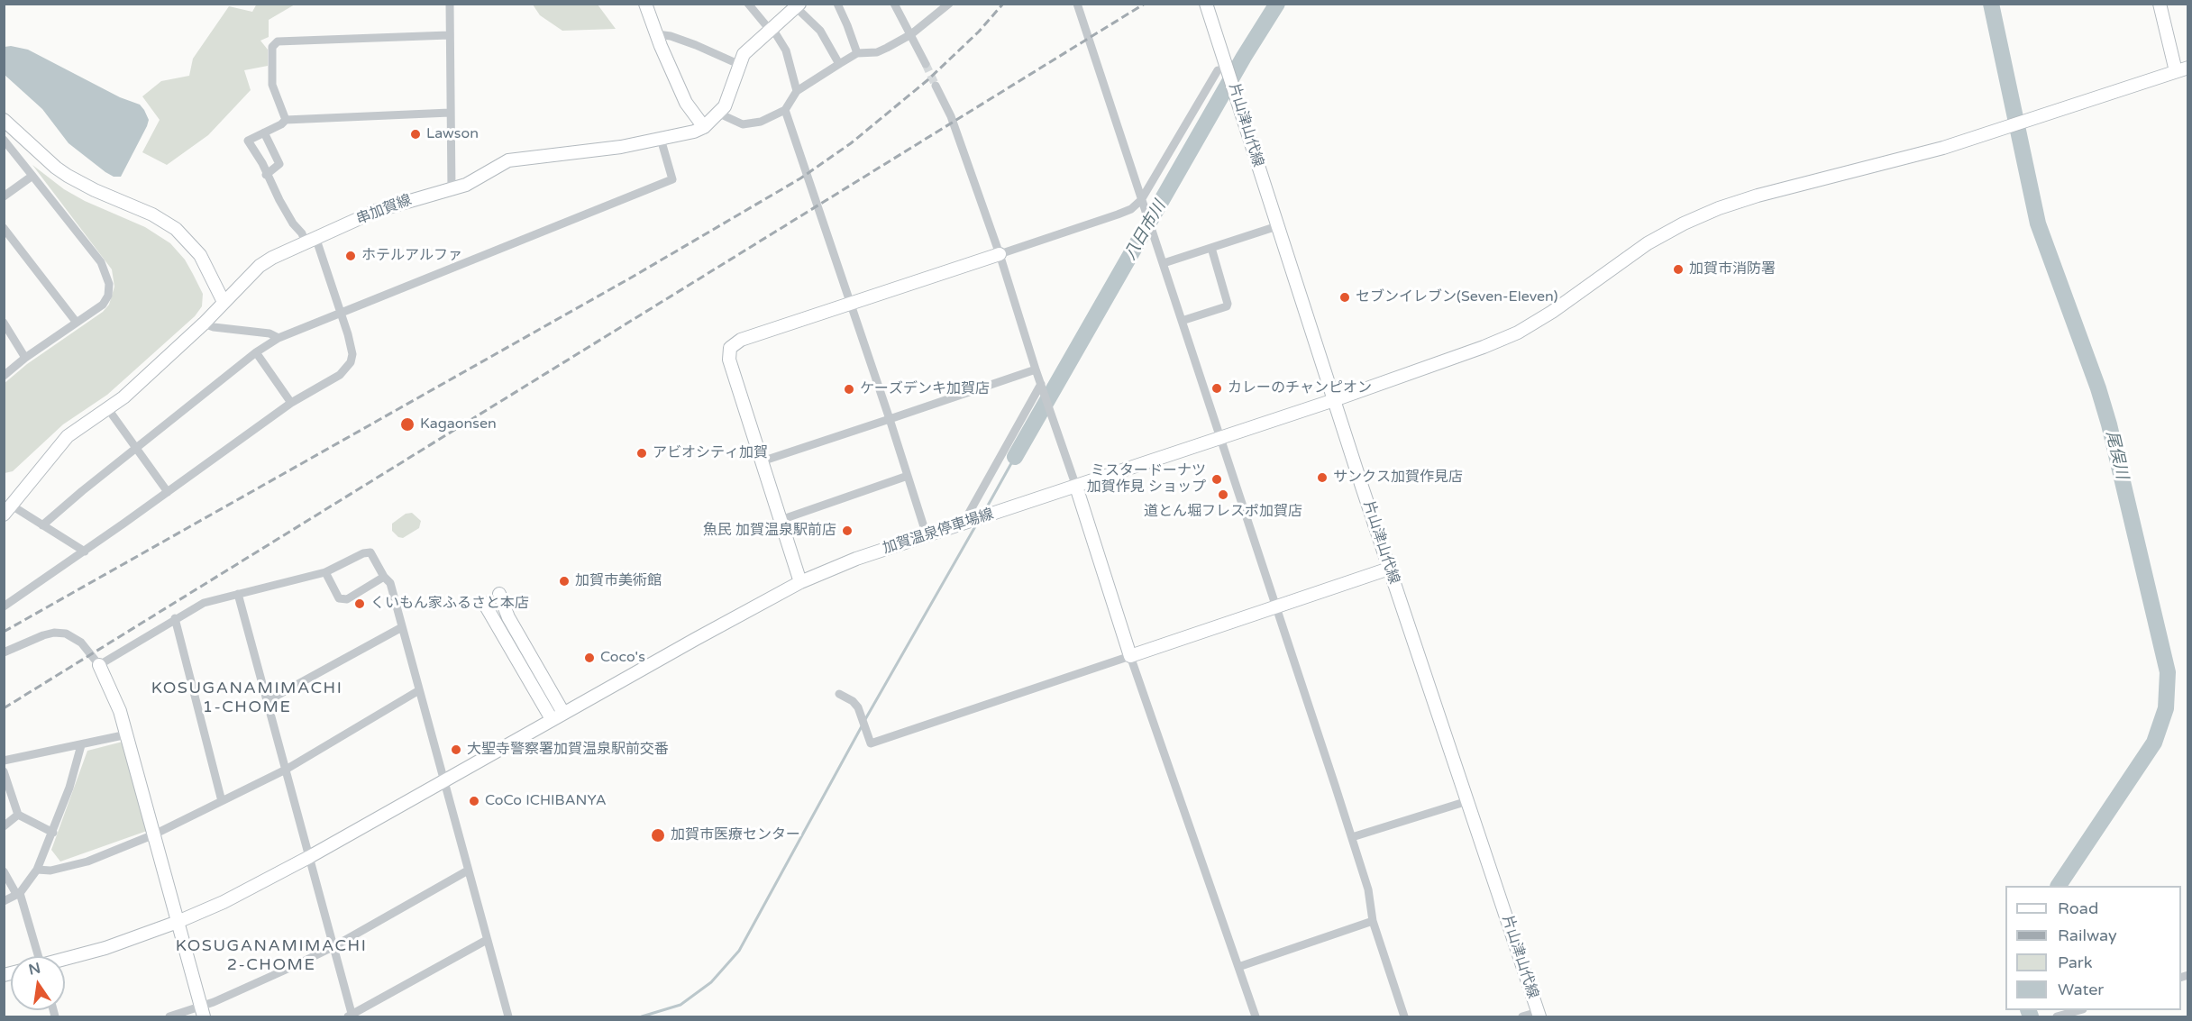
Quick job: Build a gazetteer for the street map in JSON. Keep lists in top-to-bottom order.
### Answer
{
  "streets": {
    "street": ["片山津山代線", "串加賀線", "加賀温泉停車場線"]
  },
  "crossings": [
    ["片山津山代線", "加賀温泉停車場線"]
  ],
  "districts": ["KOSUGANAMIMACHI 1-CHOME", "KOSUGANAMIMACHI 2-CHOME"],
  "water": ["八日市川", "尾俣川"],
  "places": [
    "Lawson",
    "ホテルアルファ",
    "加賀市消防署",
    "セブンイレブン(Seven-Eleven)",
    "カレーのチャンピオン",
    "ケーズデンキ加賀店",
    "Kagaonsen",
    "アビオシティ加賀",
    "サンクス加賀作見店",
    "ミスタードーナツ 加賀作見 ショップ",
    "道とん堀フレスポ加賀店",
    "魚民 加賀温泉駅前店",
    "加賀市美術館",
    "くいもん家ふるさと本店",
    "Coco's",
    "大聖寺警察署加賀温泉駅前交番",
    "CoCo ICHIBANYA",
    "加賀市医療センター"
  ],
  "legend": [
    "Road",
    "Railway",
    "Park",
    "Water"
  ],
  "north": "top"
}
